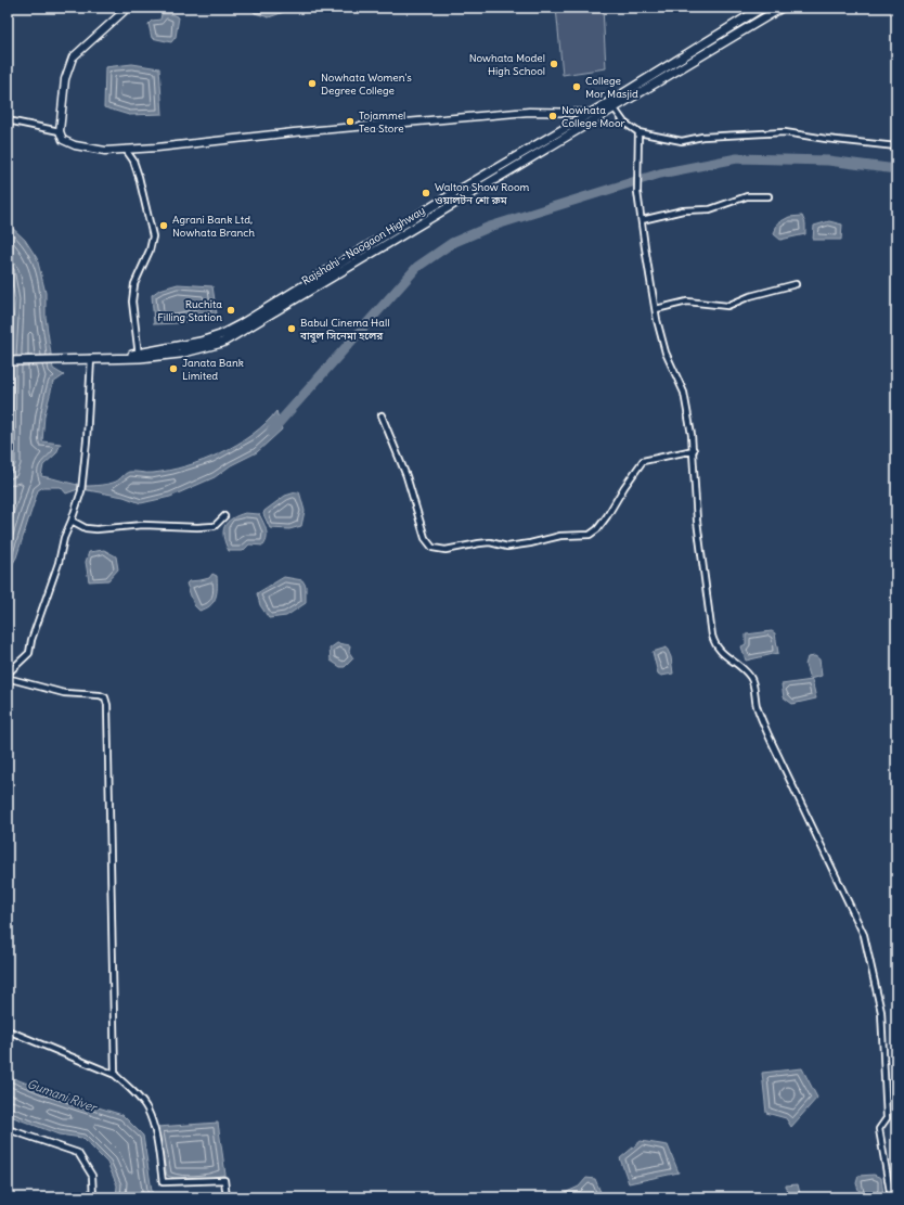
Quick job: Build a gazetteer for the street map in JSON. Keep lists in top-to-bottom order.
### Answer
{
  "streets": {
    "main road": ["Rajshahi - Naogaon Highway"]
  },
  "water": ["Gumani River"],
  "places": [
    "Nowhata Model High School",
    "Nowhata Women's Degree College",
    "College Mor Masjid",
    "Nowhata College Moor",
    "Tojammel Tea Store",
    "Walton Show Room ওয়ালটন শো রুম",
    "Agrani Bank Ltd, Nowhata Branch",
    "Ruchita Filling Station",
    "Babul Cinema Hall বাবুল সিনেমা হলের",
    "Janata Bank Limited"
  ]
}
